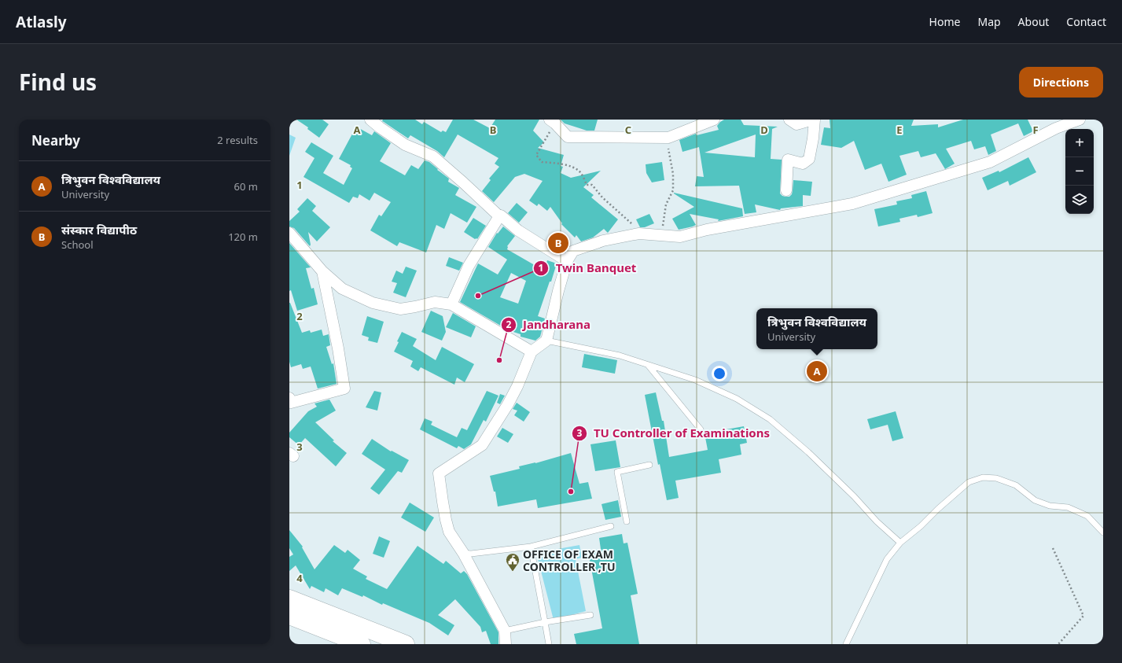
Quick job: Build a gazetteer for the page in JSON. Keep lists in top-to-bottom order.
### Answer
{
  "places": {
    "other": ["Twin Banquet", "Jandharana", "TU Controller of Examinations"],
    "public building": ["OFFICE OF EXAM CONTROLLER ,TU"]
  },
  "page": {
    "header": "Atlasly",
    "nav": [
      "Home",
      "Map",
      "About",
      "Contact"
    ],
    "title": "Find us",
    "buttons": "Directions",
    "heading": ["Nearby", "2 results"],
    "map_buttons": ["+", "−"],
    "list": [
      {
        "mark": "A",
        "name": "त्रिभुवन विश्वविद्यालय",
        "note": "University",
        "value": "60 m"
      },
      {
        "mark": "B",
        "name": "संस्कार विद्यापीठ",
        "note": "School",
        "value": "120 m"
      }
    ],
    "pins": ["B", "A"],
    "popup": ["त्रिभुवन विश्वविद्यालय", "University"]
  },
  "grid": {
    "columns": [
      "A",
      "B",
      "C",
      "D",
      "E",
      "F"
    ],
    "rows": [
      "1",
      "2",
      "3",
      "4"
    ]
  }
}
